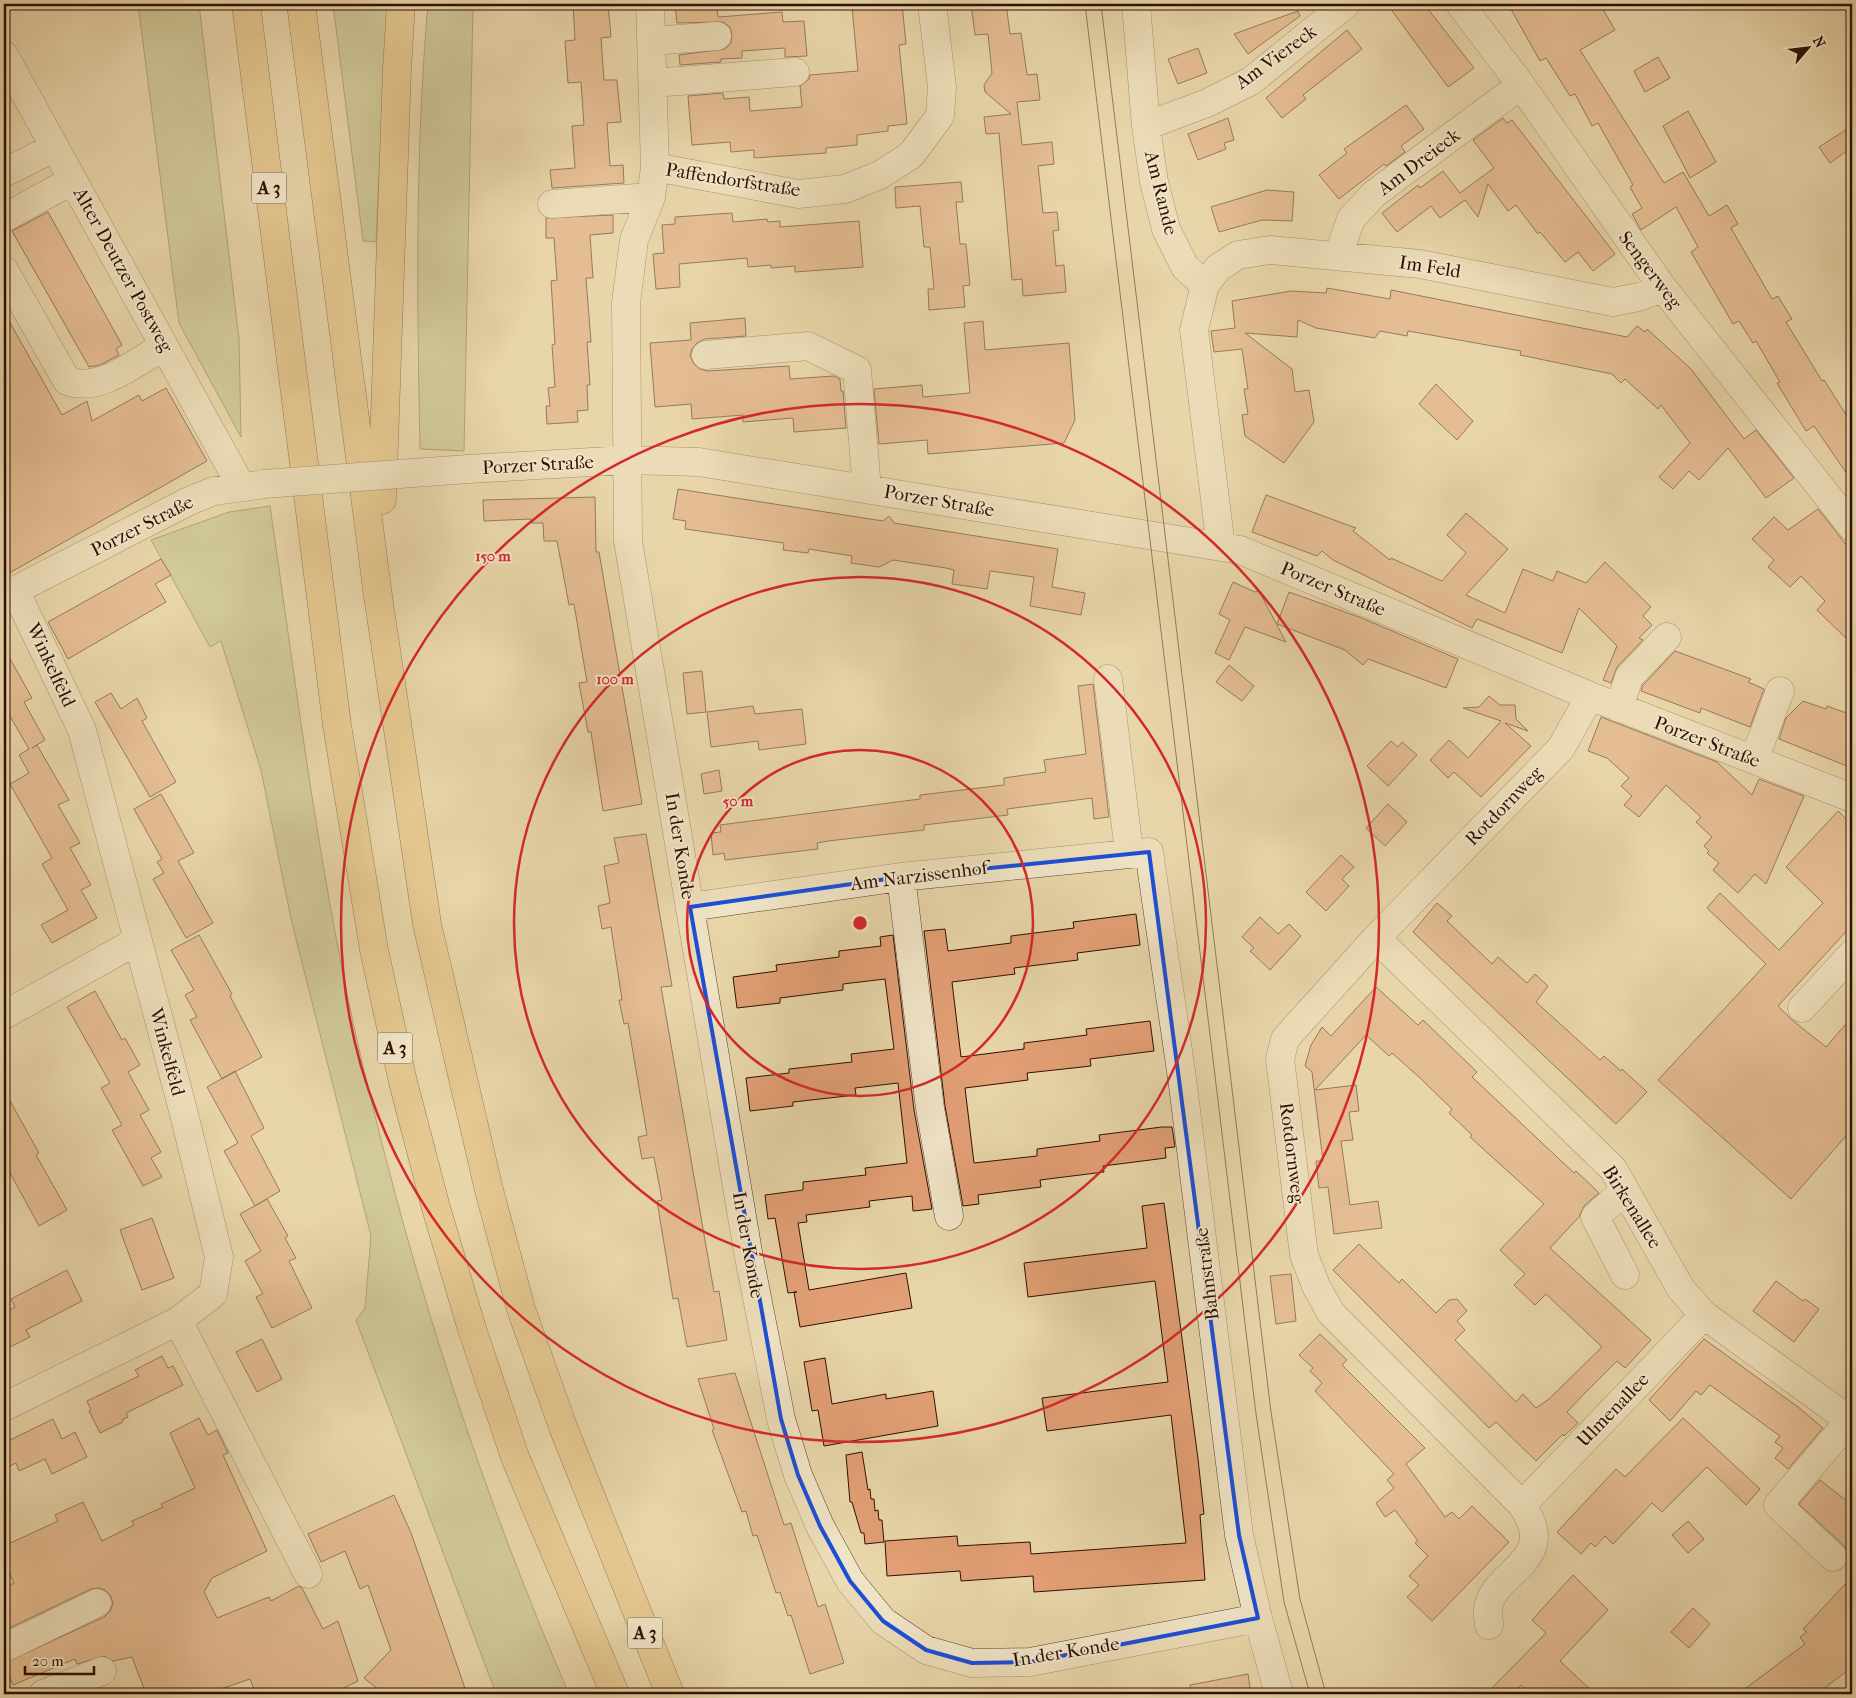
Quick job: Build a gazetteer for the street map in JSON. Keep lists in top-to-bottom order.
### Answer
{
  "streets": {
    "highway": ["A 3"],
    "street": [
      "Am Viereck",
      "Am Dreieck",
      "Paffendorfstraße",
      "Am Rande",
      "Im Feld",
      "Alter Deutzer Postweg",
      "Sengerweg",
      "Porzer Straße",
      "Winkelfeld",
      "Rotdornweg",
      "In der Konde",
      "Am Narzissenhof",
      "Birkenallee",
      "Bahnstraße",
      "Ulmenallee"
    ]
  },
  "crossings": [
    ["Am Viereck", "Am Rande"],
    ["Am Dreieck", "Im Feld"],
    ["Am Dreieck", "Sengerweg"],
    ["Paffendorfstraße", "Porzer Straße"],
    ["Paffendorfstraße", "In der Konde"],
    ["Am Rande", "Im Feld"],
    ["Im Feld", "Sengerweg"],
    ["Alter Deutzer Postweg", "Porzer Straße"],
    ["Porzer Straße", "Winkelfeld"],
    ["Porzer Straße", "Rotdornweg"],
    ["Porzer Straße", "In der Konde"],
    ["Rotdornweg", "Birkenallee"],
    ["Rotdornweg", "Ulmenallee"],
    ["In der Konde", "Am Narzissenhof"],
    ["In der Konde", "Bahnstraße"],
    ["Am Narzissenhof", "Bahnstraße"],
    ["Birkenallee", "Ulmenallee"]
  ],
  "scale_bar": "20 m",
  "north": "top right",
  "rings": ["150 m", "100 m", "50 m"]
}
